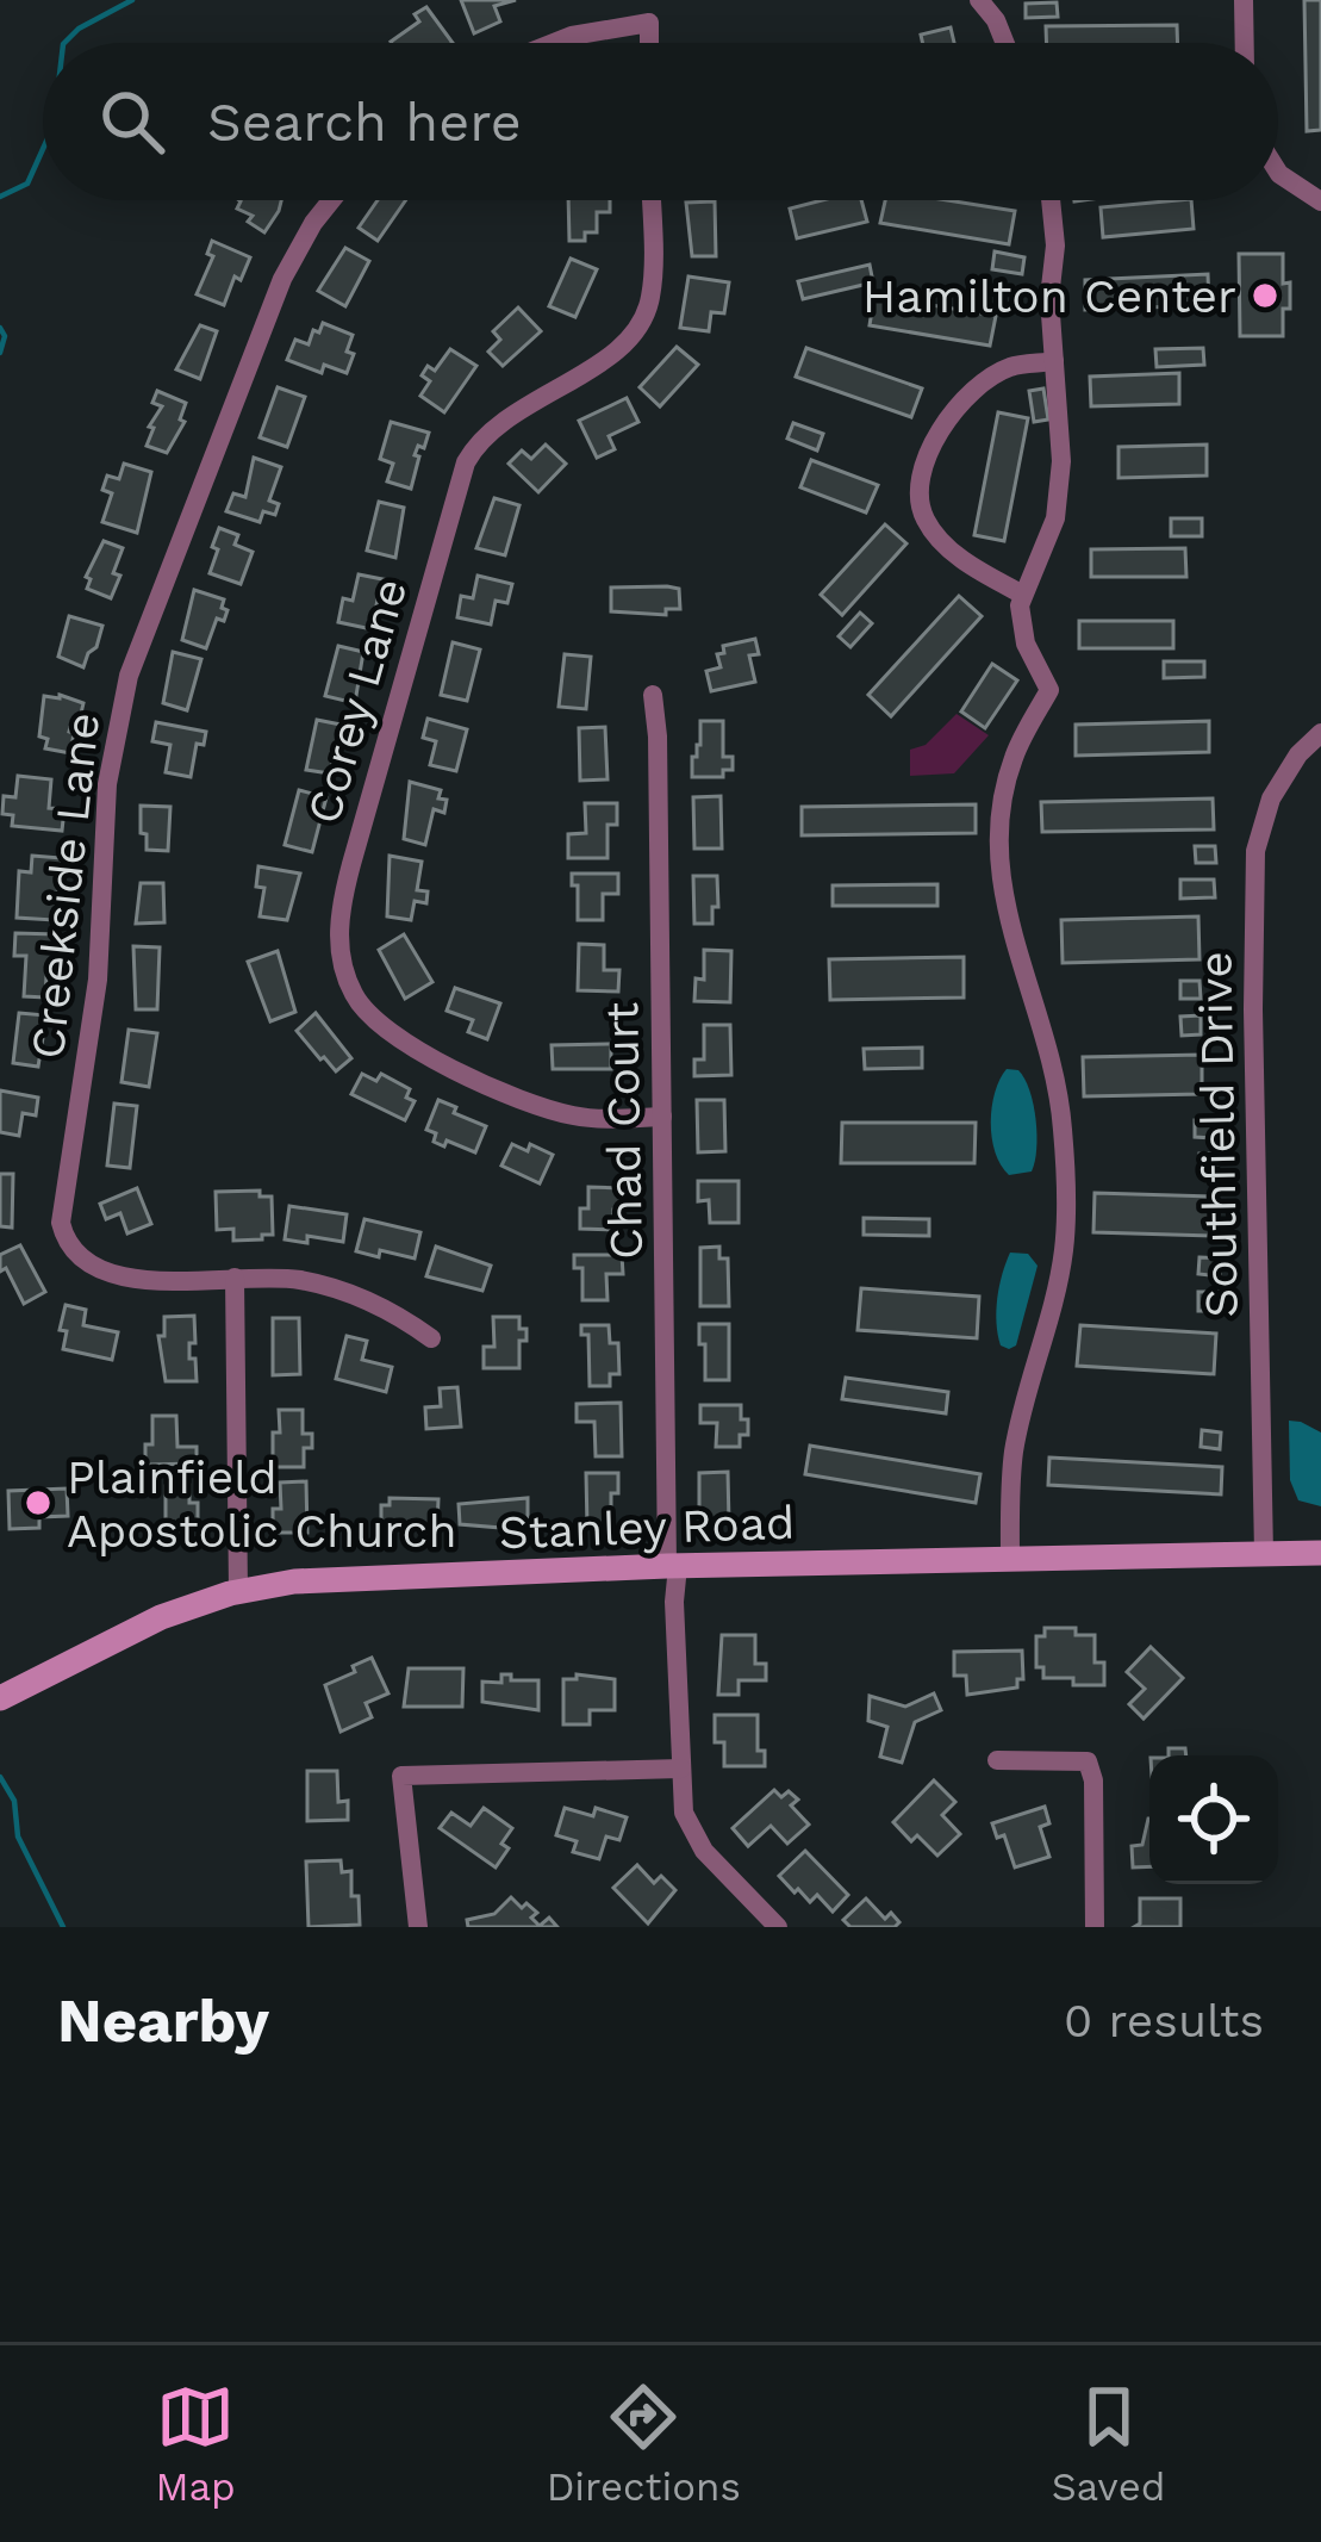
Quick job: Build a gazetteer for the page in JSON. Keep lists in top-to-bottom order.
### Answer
{
  "streets": {
    "street": [
      "Corey Lane",
      "Creekside Lane",
      "Chad Court",
      "Southfield Drive",
      "Stanley Road"
    ]
  },
  "crossings": [
    ["Corey Lane", "Chad Court"],
    ["Chad Court", "Stanley Road"],
    ["Southfield Drive", "Stanley Road"]
  ],
  "places": ["Hamilton Center", "Plainfield Apostolic Church"],
  "page": {
    "search": "Search here",
    "heading": ["Nearby", "0 results"],
    "nav": ["Map", "Directions", "Saved"]
  }
}
